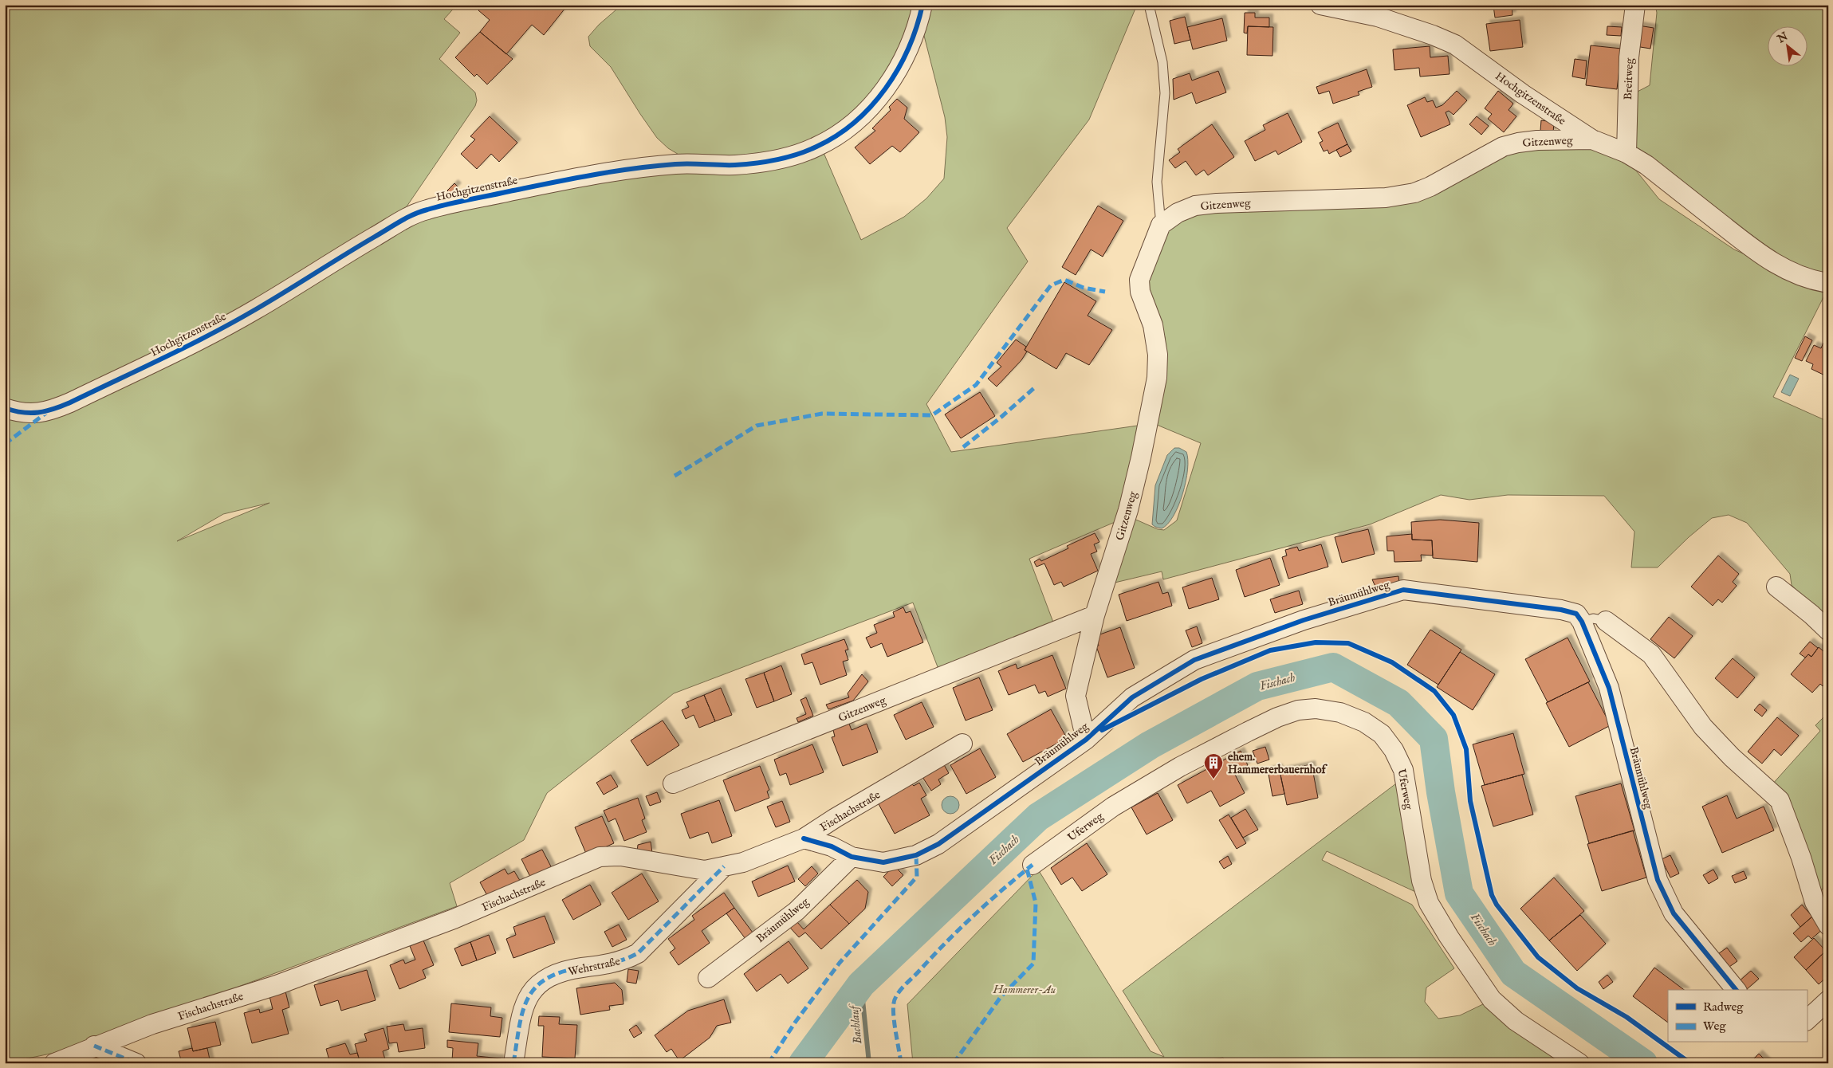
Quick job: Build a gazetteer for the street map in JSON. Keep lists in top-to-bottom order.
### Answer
{
  "streets": {
    "street": [
      "Breitweg",
      "Hochgitzenstraße",
      "Gitzenweg",
      "Bräumühlweg",
      "Uferweg",
      "Fischachstraße",
      "Wehrstraße"
    ]
  },
  "crossings": [
    ["Breitweg", "Hochgitzenstraße"],
    ["Hochgitzenstraße", "Gitzenweg"],
    ["Gitzenweg", "Bräumühlweg"],
    ["Bräumühlweg", "Fischachstraße"],
    ["Fischachstraße", "Wehrstraße"]
  ],
  "water": ["Fischach", "Bachlauf"],
  "parks": ["Hammerer-Au"],
  "places": {
    "building": ["ehem. Hammererbauernhof"]
  },
  "legend": ["Radweg", "Weg"],
  "north": "top left"
}
